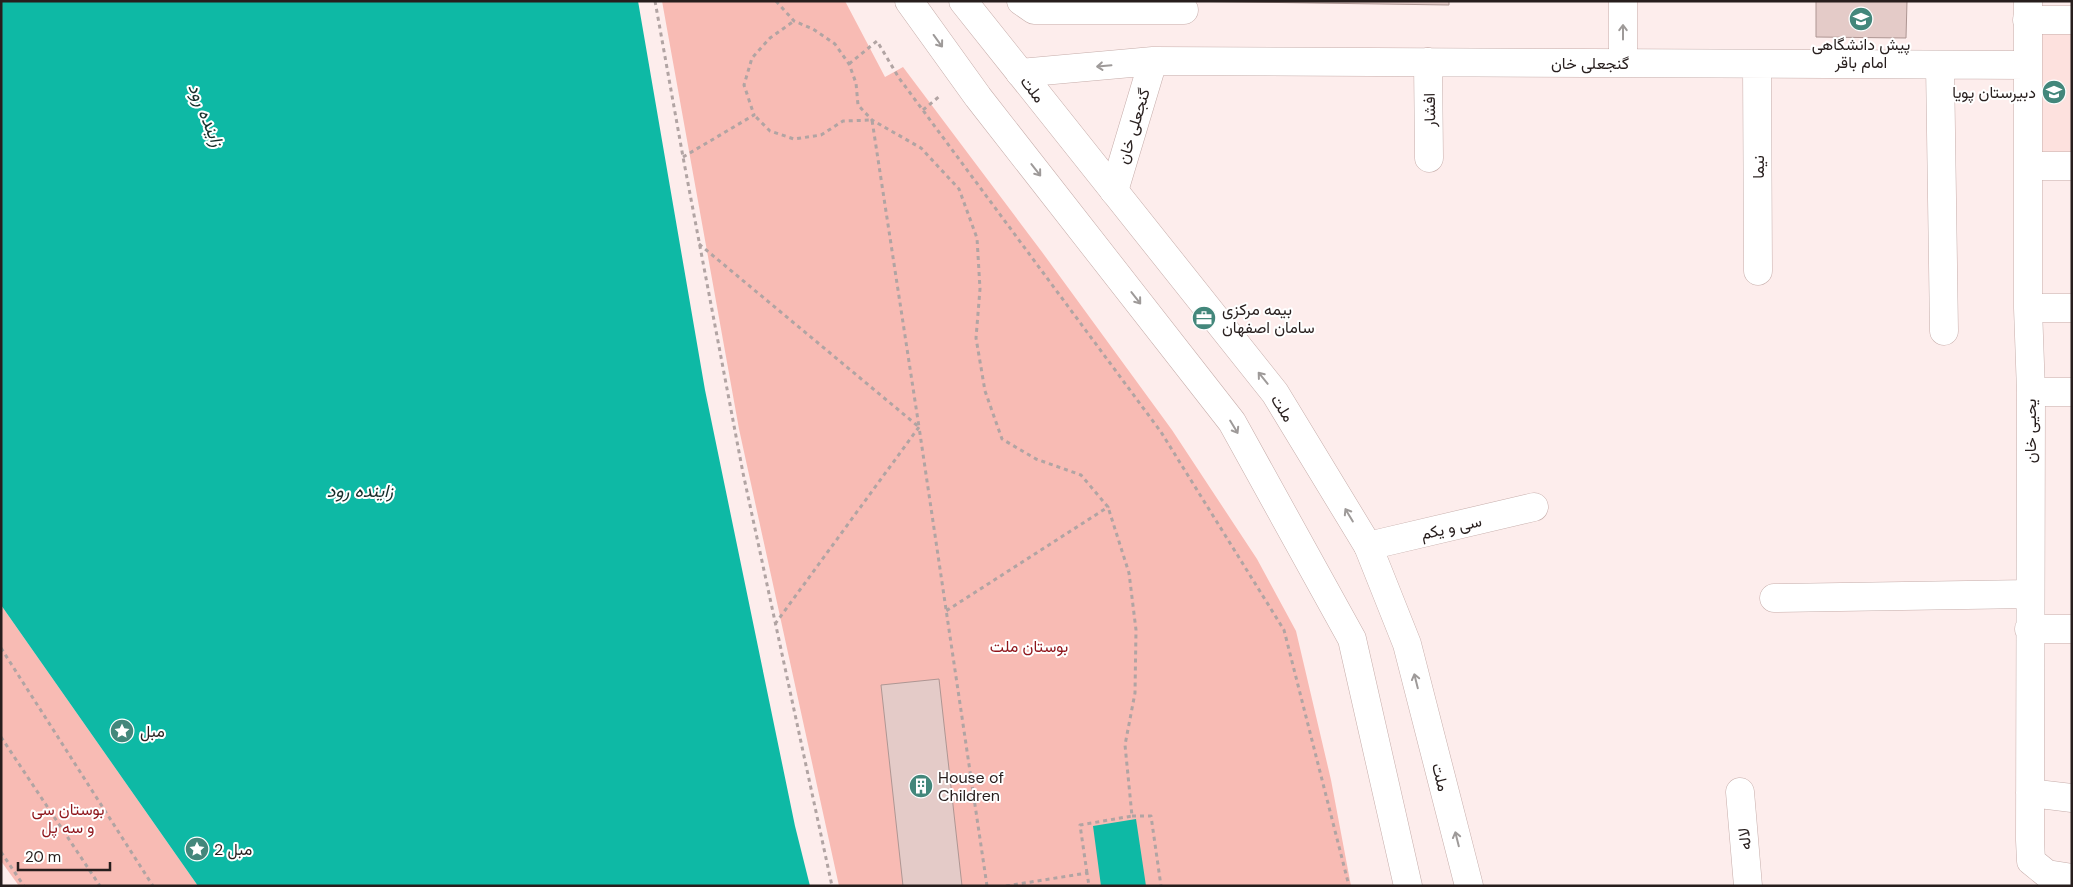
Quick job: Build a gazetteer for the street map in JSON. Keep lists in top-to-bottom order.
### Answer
{
  "streets": {
    "street": [
      "گنجعلی خان",
      "ملت",
      "افشار",
      "نیما",
      "یحیی خان",
      "سی و یکم",
      "لاله"
    ]
  },
  "crossings": [
    ["گنجعلی خان", "ملت"],
    ["گنجعلی خان", "افشار"],
    ["گنجعلی خان", "نیما"],
    ["گنجعلی خان", "یحیی خان"],
    ["ملت", "سی و یکم"]
  ],
  "water": ["زاینده رود"],
  "parks": ["بوستان ملت", "بوستان سی و سه پل"],
  "places": {
    "school or university": ["پیش دانشگاهی امام باقر", "دبیرستان پویا"],
    "office": ["بیمه مرکزی سامان اصفهان"],
    "place": ["مبل", "مبل 2"],
    "building": ["House of Children"]
  },
  "scale_bar": "20 m"
}
